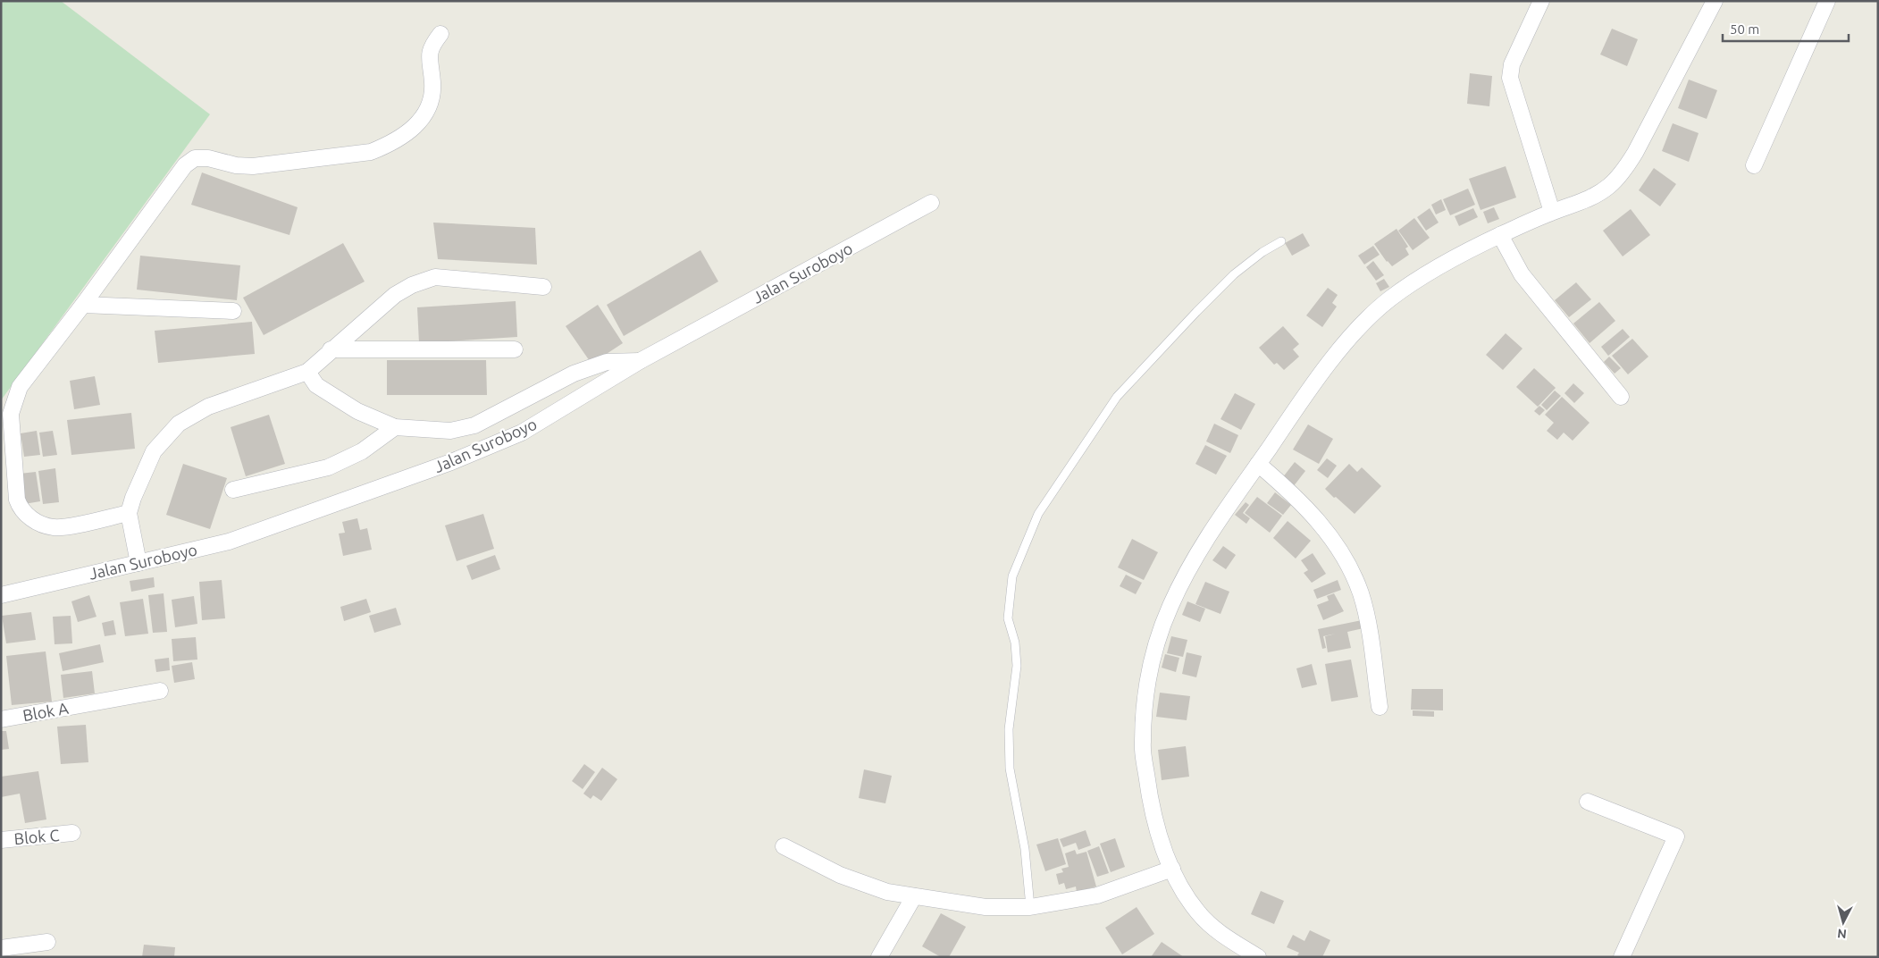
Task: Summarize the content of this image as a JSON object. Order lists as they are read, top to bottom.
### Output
{
  "streets": {
    "street": ["Jalan Suroboyo", "Blok A", "Blok C"]
  },
  "scale_bar": "50 m",
  "north": "bottom"
}
